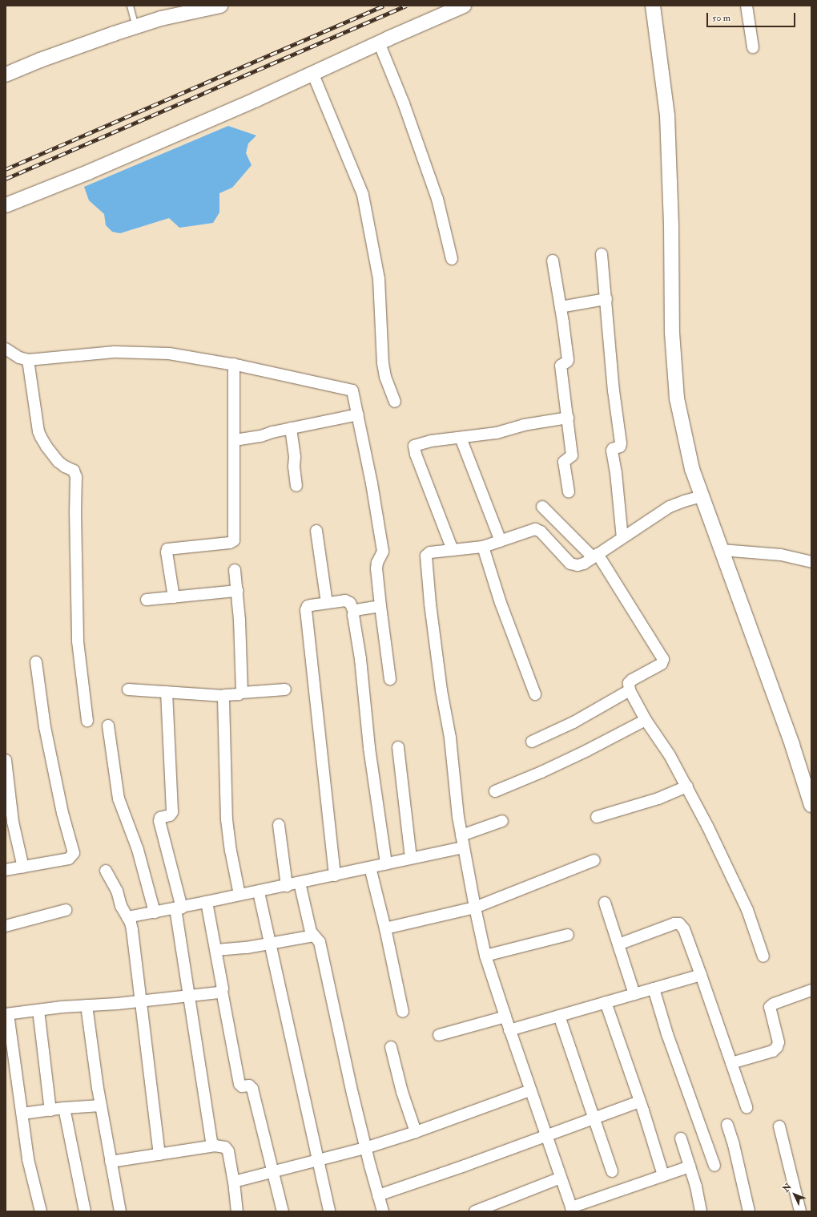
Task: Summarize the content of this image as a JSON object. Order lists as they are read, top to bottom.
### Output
{
  "scale_bar": "50 m",
  "north": "top left"
}
